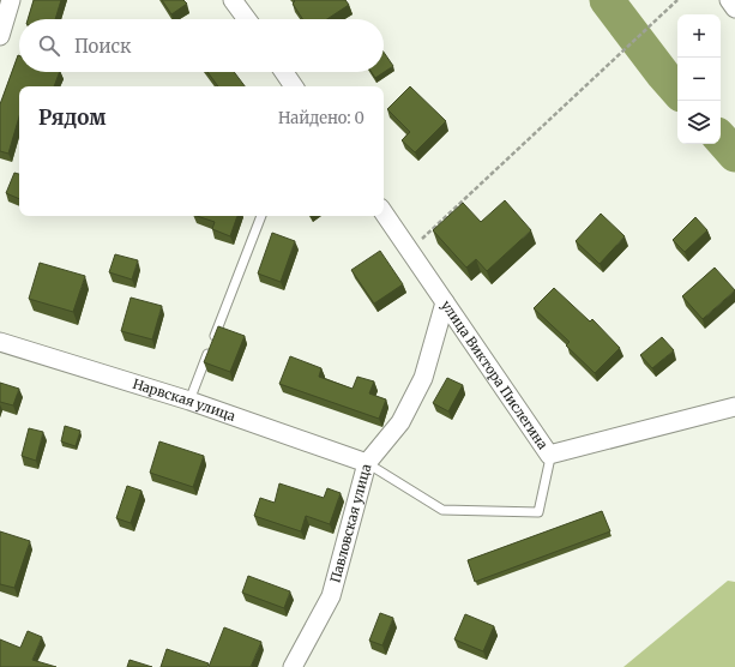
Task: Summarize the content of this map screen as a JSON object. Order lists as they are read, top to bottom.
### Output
{
  "streets": {
    "street": ["улица Виктора Пислегина", "Нарвская улица", "Павловская улица"]
  },
  "crossings": [
    ["улица Виктора Пислегина", "Павловская улица"],
    ["Нарвская улица", "Павловская улица"]
  ],
  "page": {
    "map_buttons": ["+", "−"],
    "search": "Поиск",
    "heading": ["Рядом", "Найдено: 0"]
  }
}
